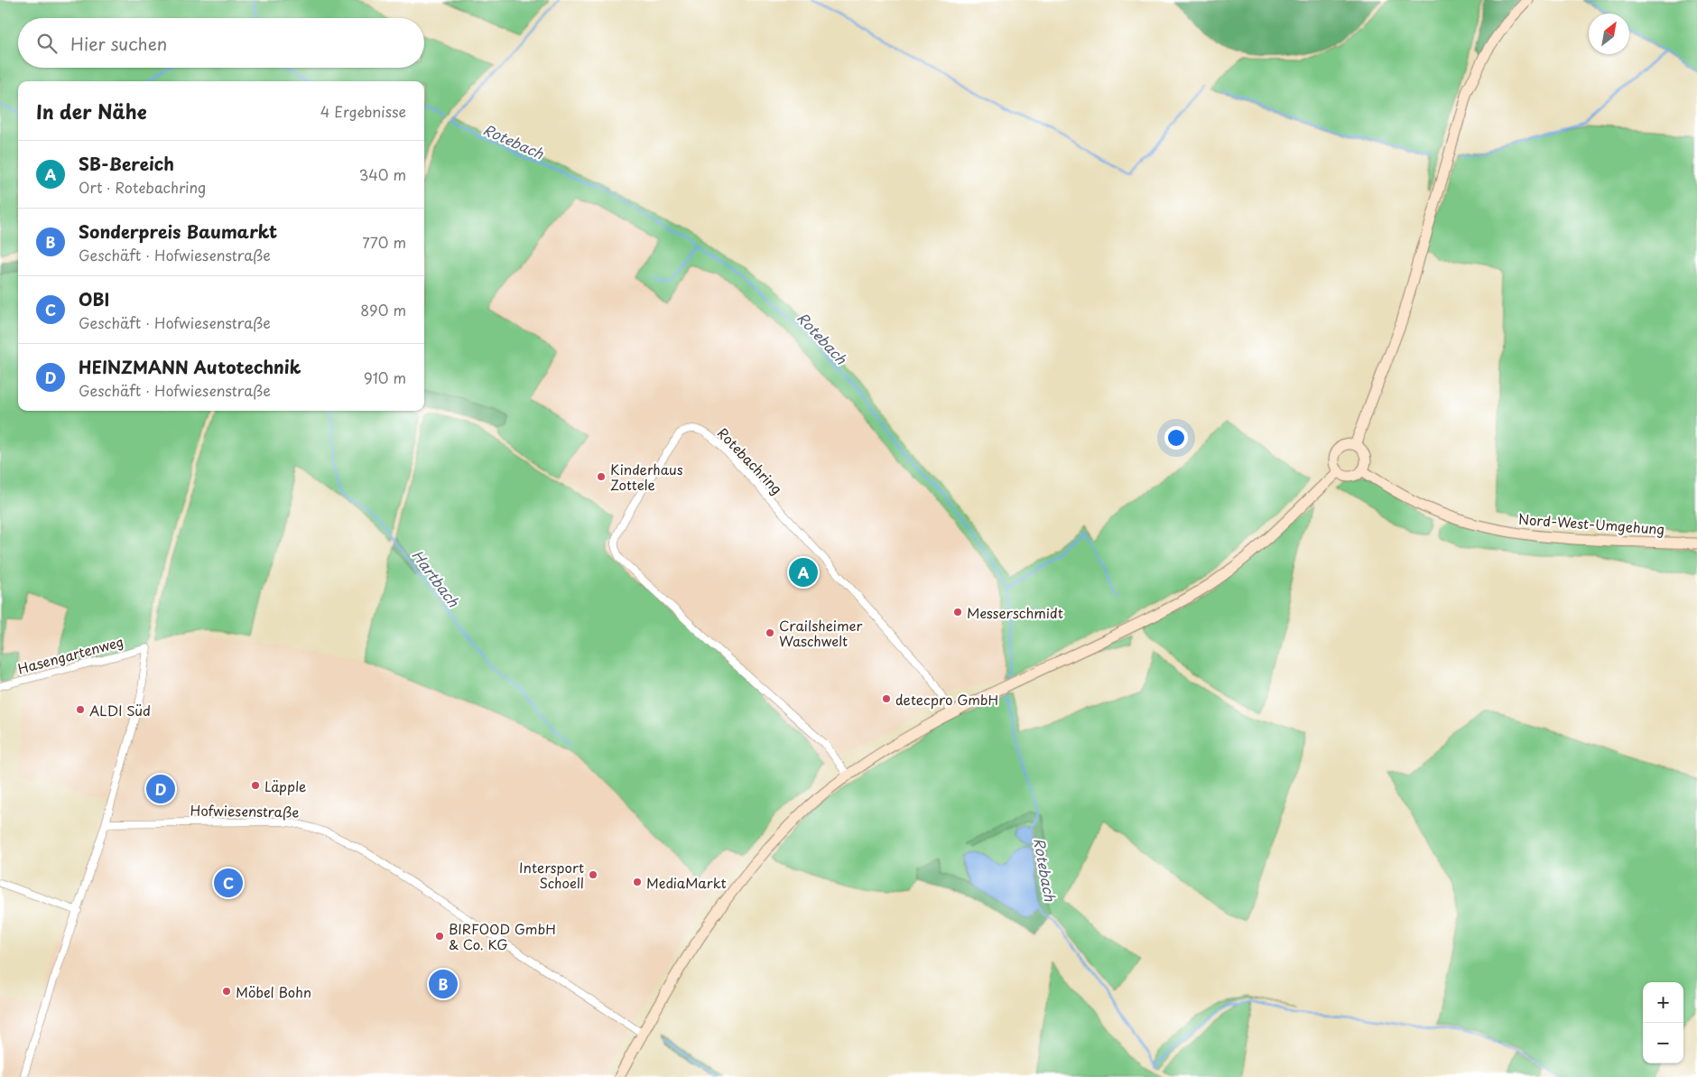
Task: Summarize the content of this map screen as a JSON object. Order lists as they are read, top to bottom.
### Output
{
  "streets": {
    "main road": ["Nord-West-Umgehung"],
    "street": ["Rotebachring", "Hasengartenweg", "Hofwiesenstraße"]
  },
  "crossings": [
    ["Hasengartenweg", "Hofwiesenstraße"]
  ],
  "water": ["Rotebach", "Hartbach"],
  "places": [
    "Kinderhaus Zottele",
    "Messerschmidt",
    "Crailsheimer Waschwelt",
    "detecpro GmbH",
    "ALDI Süd",
    "Läpple",
    "Intersport Schoell",
    "MediaMarkt",
    "BIRFOOD GmbH & Co. KG",
    "Möbel Bohn"
  ],
  "north": "top right",
  "page": {
    "search": "Hier suchen",
    "heading": ["In der Nähe", "4 Ergebnisse"],
    "list": [
      {
        "mark": "A",
        "name": "SB-Bereich",
        "note": "Ort · Rotebachring",
        "value": "340 m"
      },
      {
        "mark": "B",
        "name": "Sonderpreis Baumarkt",
        "note": "Geschäft · Hofwiesenstraße",
        "value": "770 m"
      },
      {
        "mark": "C",
        "name": "OBI",
        "note": "Geschäft · Hofwiesenstraße",
        "value": "890 m"
      },
      {
        "mark": "D",
        "name": "HEINZMANN Autotechnik",
        "note": "Geschäft · Hofwiesenstraße",
        "value": "910 m"
      }
    ],
    "pins": [
      "A",
      "D",
      "C",
      "B"
    ],
    "map_buttons": ["+", "−"]
  }
}
